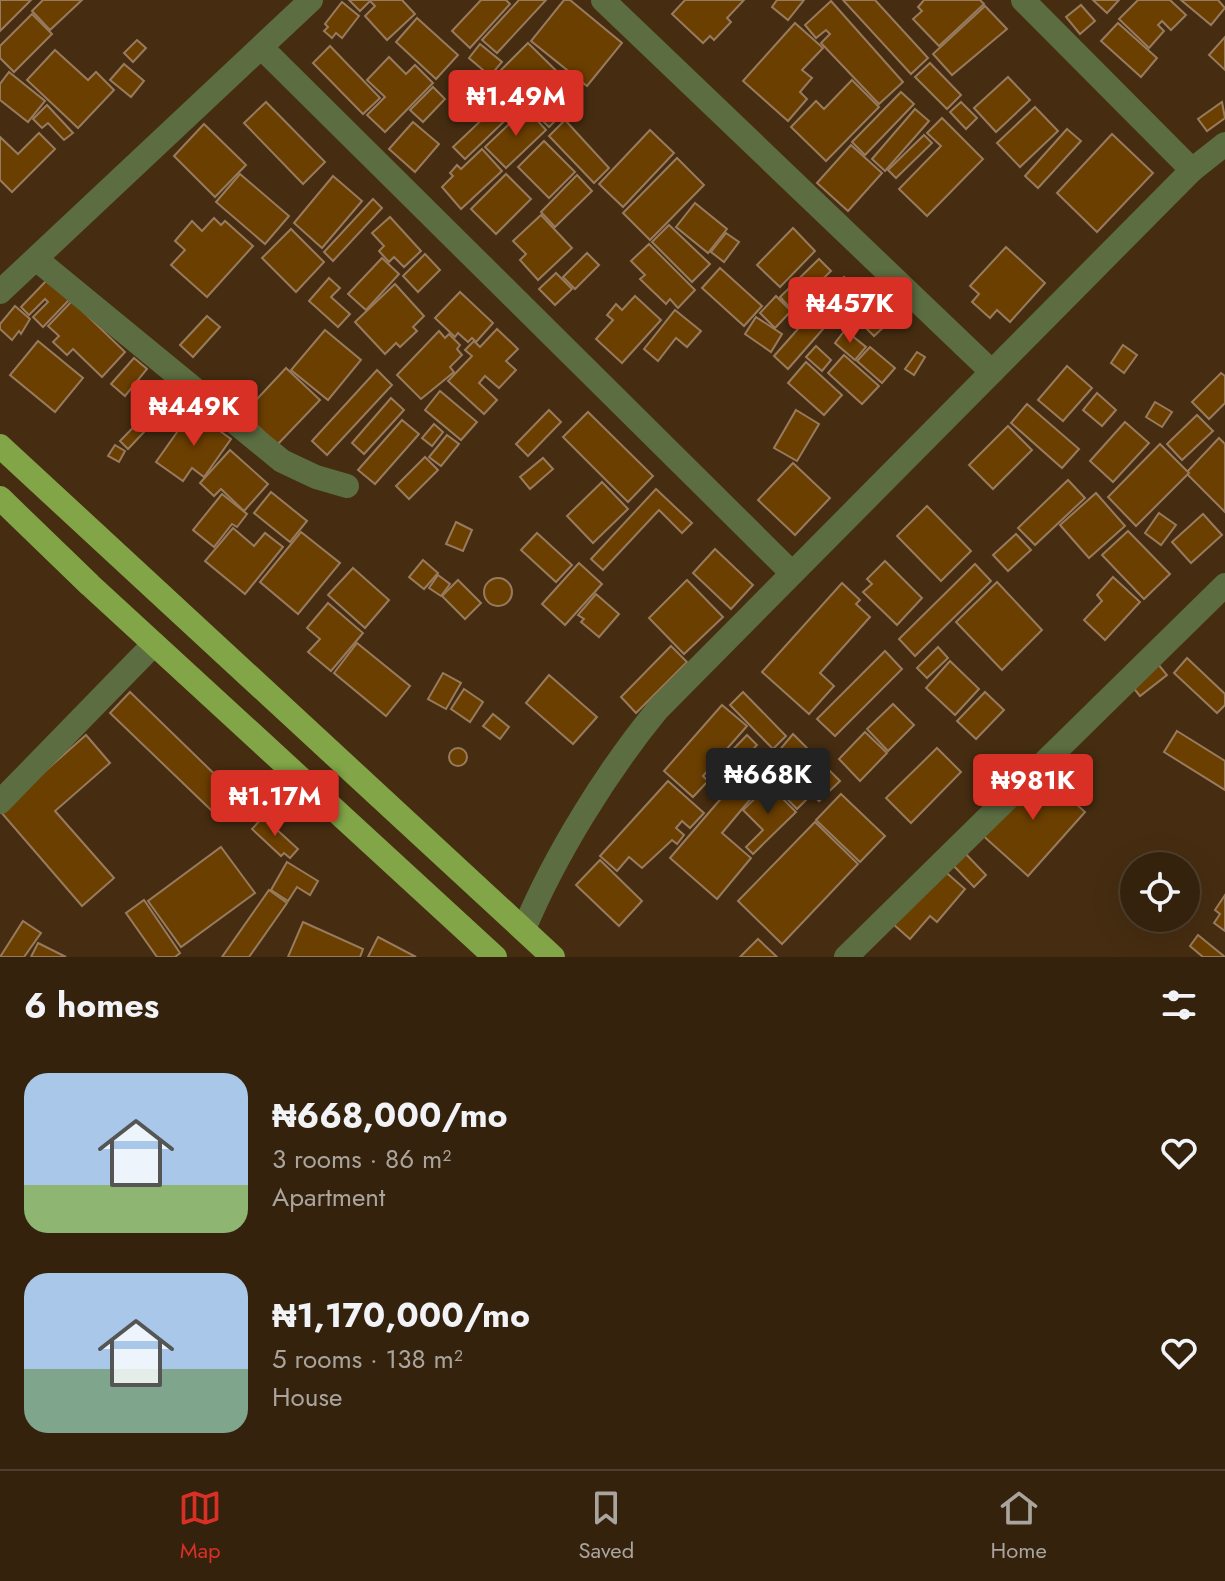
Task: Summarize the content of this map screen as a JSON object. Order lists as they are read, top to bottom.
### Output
{
  "page": {
    "price": [
      "₦1.49M",
      "₦457K",
      "₦449K",
      "₦668K",
      "₦981K",
      "₦1.17M"
    ],
    "heading": "6 homes",
    "list": [
      {
        "name": "₦668,000/mo",
        "note": "3 rooms · 86 m² · Apartment"
      },
      {
        "name": "₦1,170,000/mo",
        "note": "5 rooms · 138 m² · House"
      }
    ],
    "tabs": ["Map", "Saved", "Home"]
  }
}
